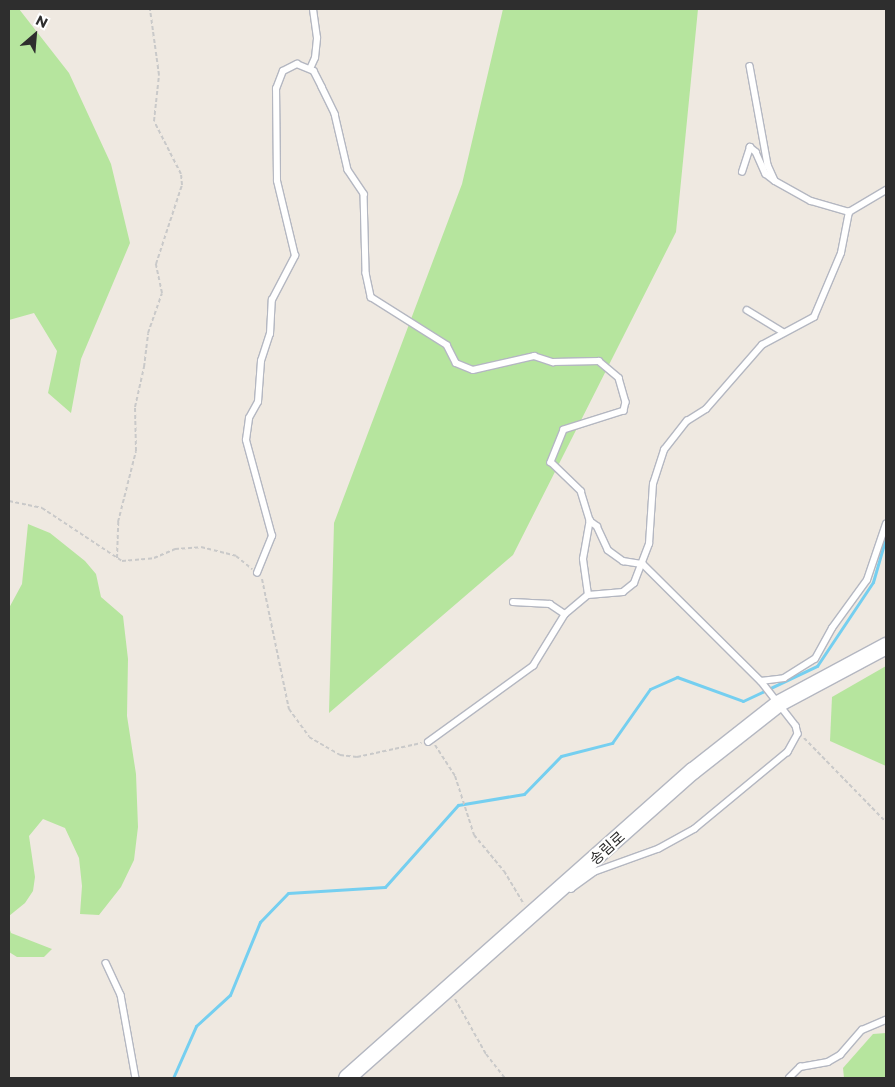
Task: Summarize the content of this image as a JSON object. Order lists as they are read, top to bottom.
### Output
{
  "streets": {
    "main road": ["송림로"]
  },
  "north": "top right"
}
